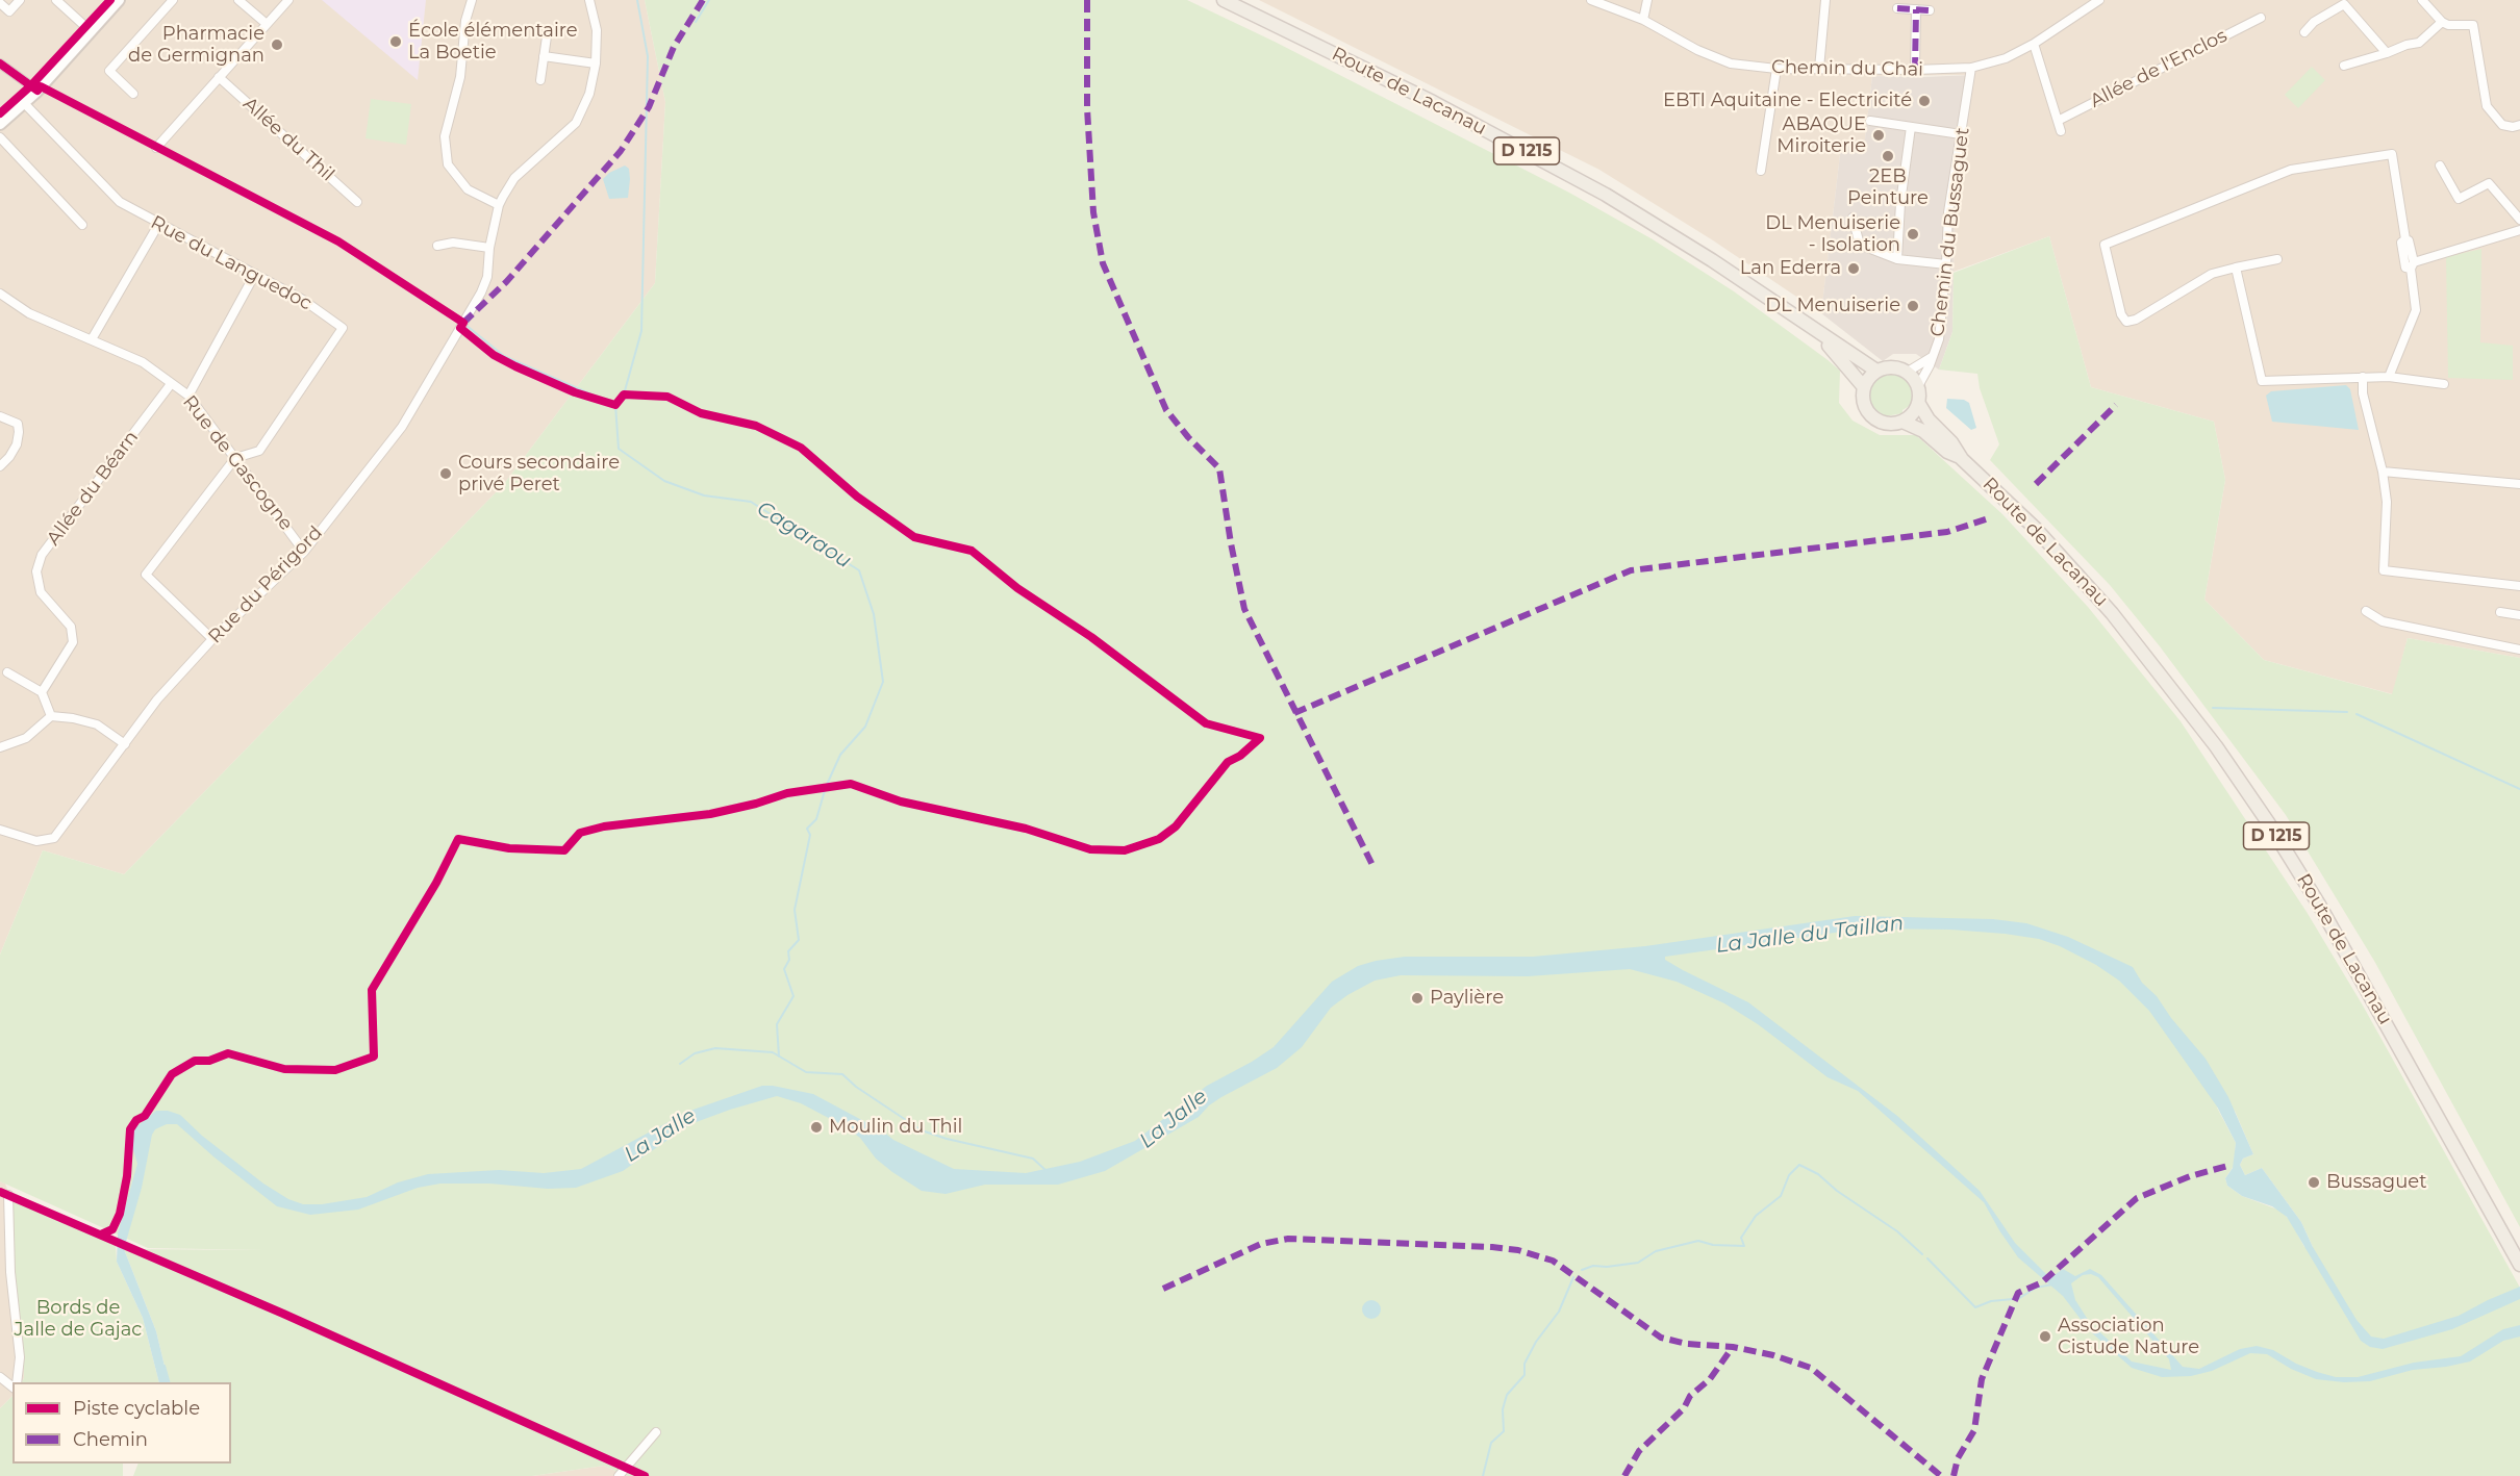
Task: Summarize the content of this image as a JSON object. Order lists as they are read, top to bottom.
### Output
{
  "streets": {
    "main road": ["Route de Lacanau", "D 1215"],
    "street": [
      "Chemin du Chai",
      "Allée de l'Enclos",
      "Allée du Thil",
      "Chemin du Bussaguet",
      "Rue du Languedoc",
      "Rue de Gascogne",
      "Allée du Béarn",
      "Rue du Périgord"
    ]
  },
  "crossings": [
    ["Chemin du Chai", "Chemin du Bussaguet"],
    ["Route de Lacanau", "D 1215"],
    ["D 1215", "Chemin du Bussaguet"],
    ["Rue du Languedoc", "Rue de Gascogne"],
    ["Rue de Gascogne", "Allée du Béarn"],
    ["Rue de Gascogne", "Rue du Périgord"]
  ],
  "water": ["Cagaraou", "La Jalle du Taillan", "La Jalle"],
  "parks": ["Bords de Jalle de Gajac"],
  "places": [
    "École élémentaire La Boetie",
    "Pharmacie de Germignan",
    "EBTI Aquitaine - Electricité",
    "ABAQUE Miroiterie",
    "2EB Peinture",
    "DL Menuiserie - Isolation",
    "Lan Ederra",
    "DL Menuiserie",
    "Cours secondaire privé Peret",
    "Paylière",
    "Moulin du Thil",
    "Bussaguet",
    "Association Cistude Nature"
  ],
  "legend": ["Piste cyclable", "Chemin"]
}
